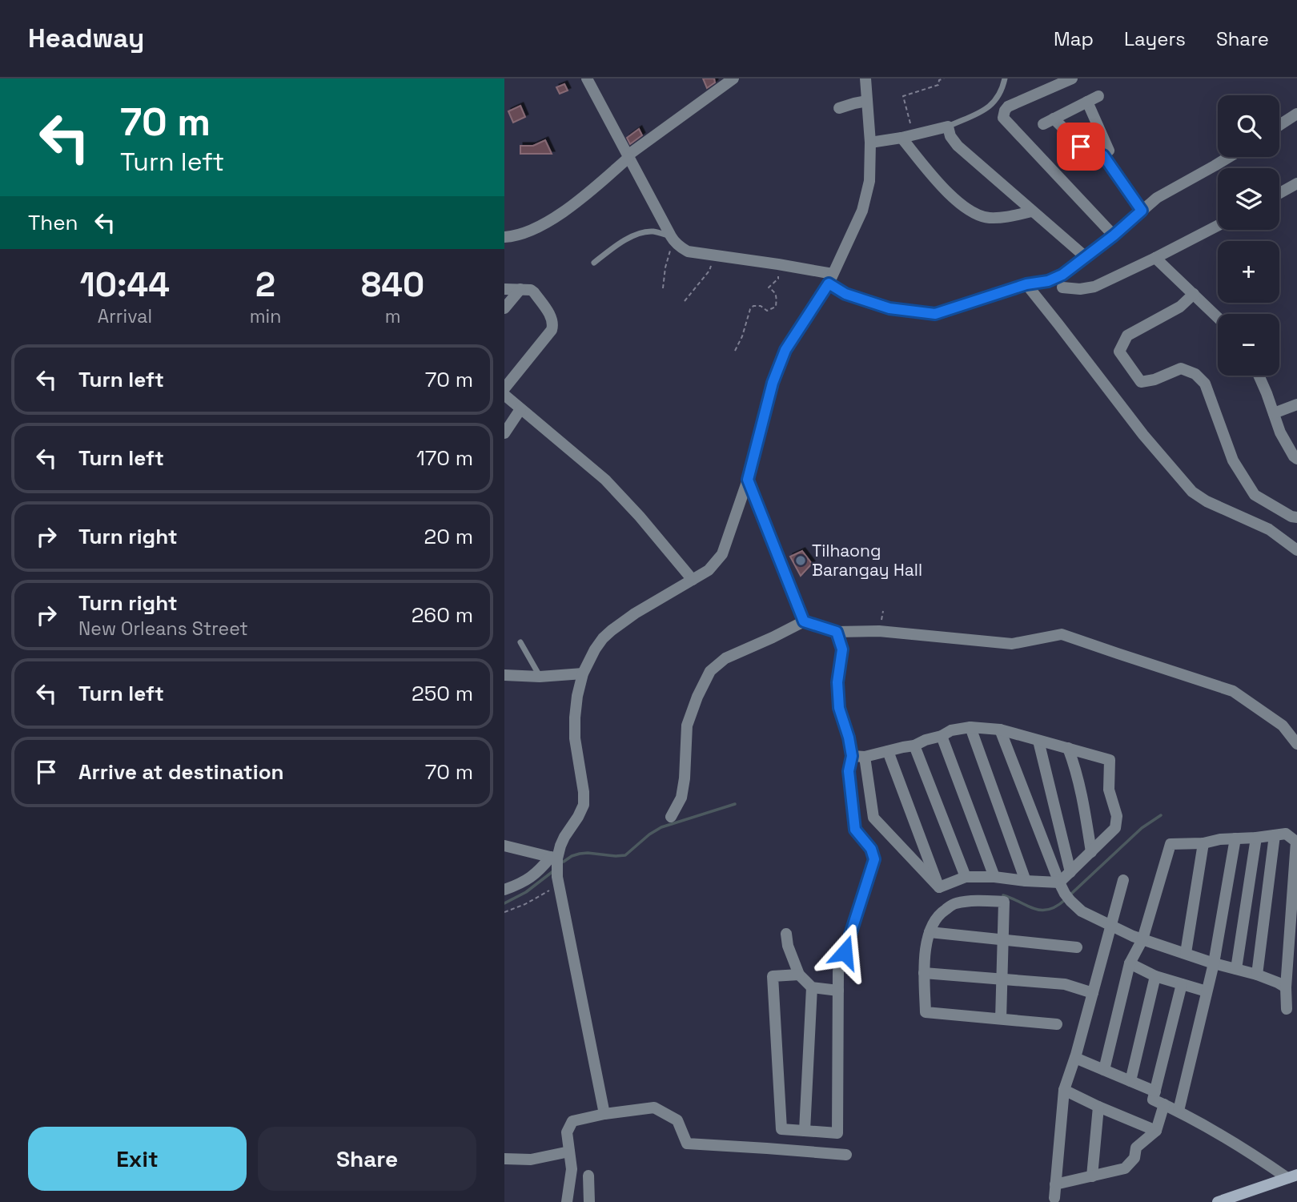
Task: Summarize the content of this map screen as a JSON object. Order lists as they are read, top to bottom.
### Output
{
  "places": ["Tilhaong Barangay Hall"],
  "page": {
    "header": "Headway",
    "nav": ["Map", "Layers", "Share"],
    "turn": ["70 m", "Turn left"],
    "map_buttons": ["+", "−"],
    "then": "Then",
    "eta": [
      "10:44",
      "Arrival",
      "2",
      "min",
      "840",
      "m"
    ],
    "list": [
      {
        "name": "Turn left",
        "value": "70 m"
      },
      {
        "name": "Turn left",
        "value": "170 m"
      },
      {
        "name": "Turn right",
        "value": "20 m"
      },
      {
        "name": "Turn right",
        "note": "New Orleans Street",
        "value": "260 m"
      },
      {
        "name": "Turn left",
        "value": "250 m"
      },
      {
        "name": "Arrive at destination",
        "value": "70 m"
      }
    ],
    "buttons": ["Exit", "Share"]
  }
}
